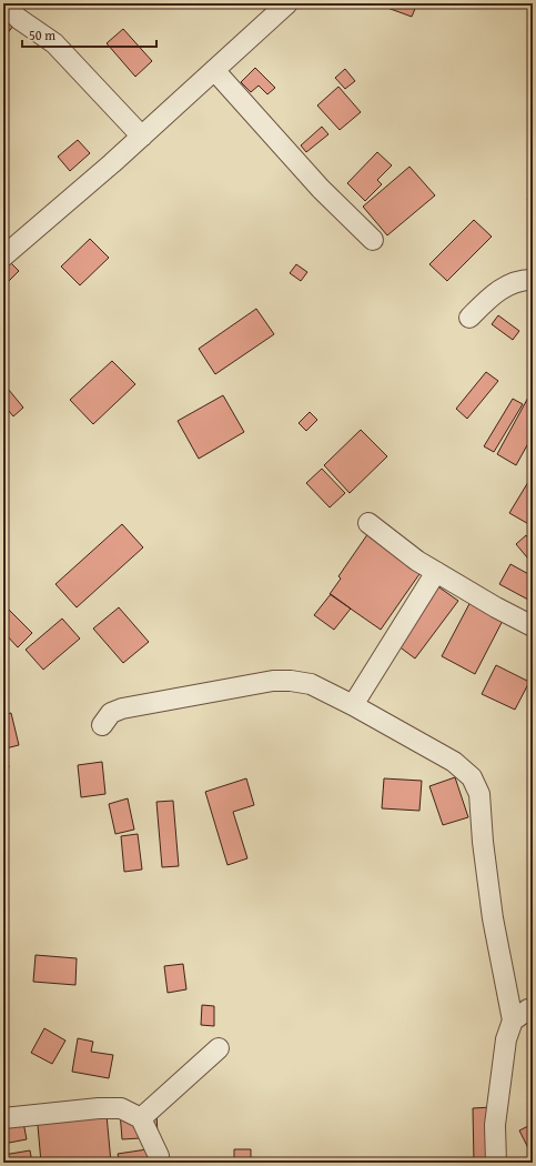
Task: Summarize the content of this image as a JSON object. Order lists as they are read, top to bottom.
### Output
{
  "scale_bar": "50 m"
}
